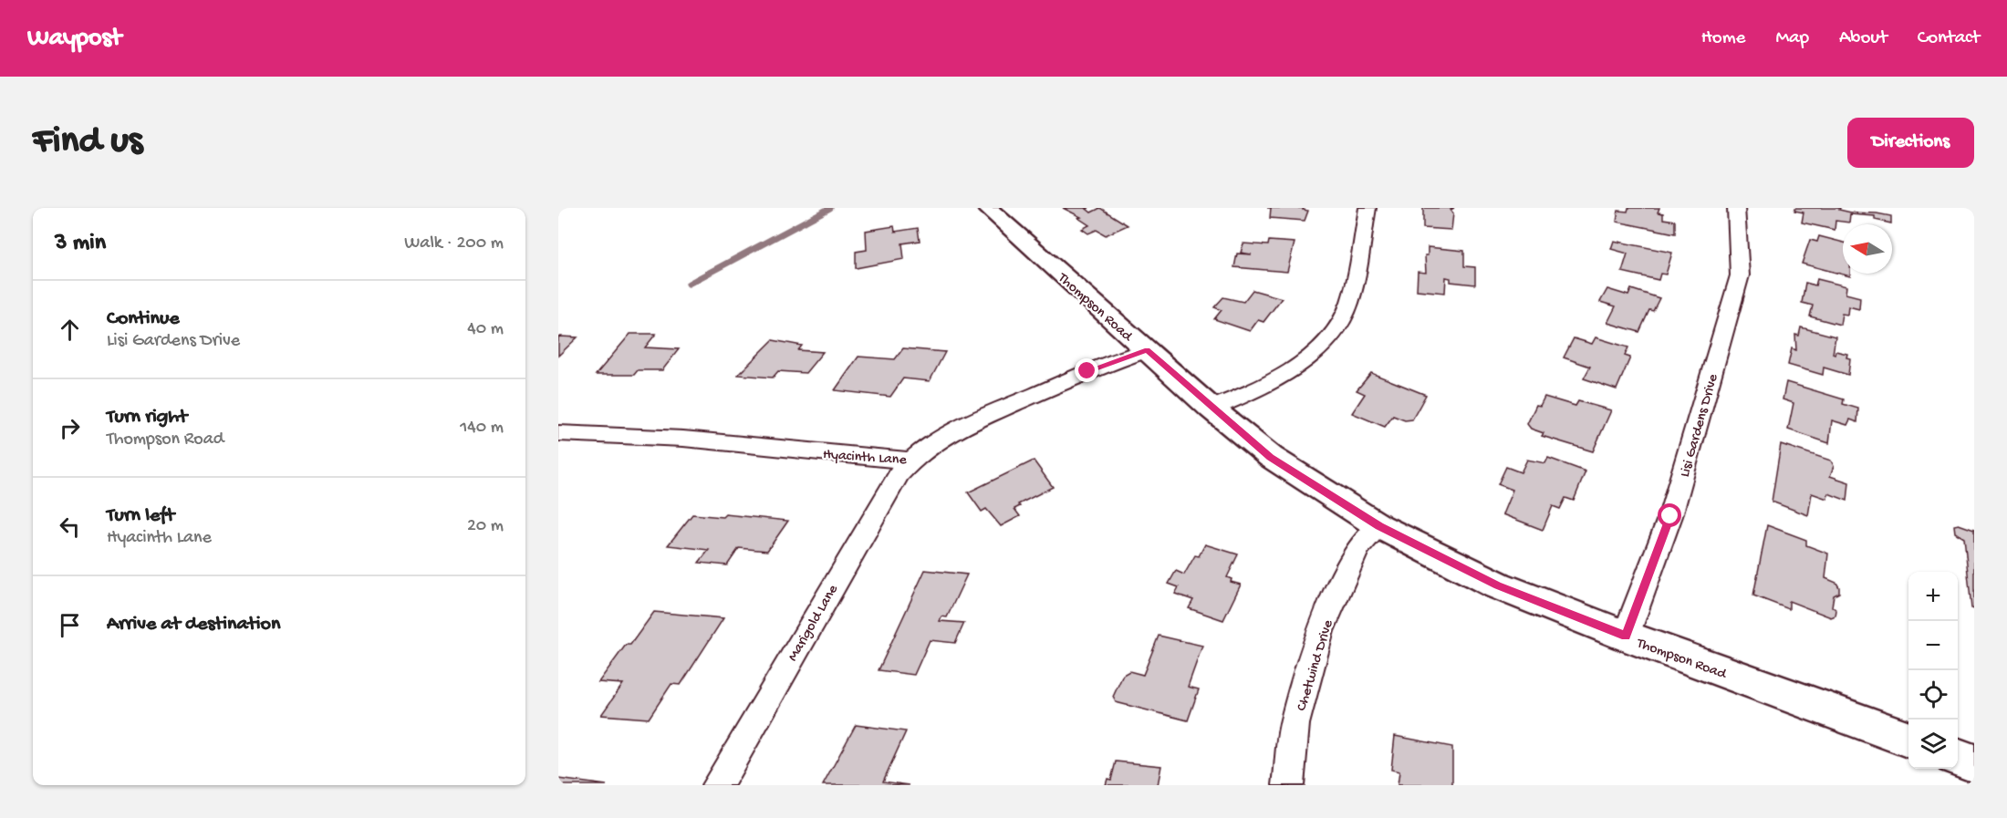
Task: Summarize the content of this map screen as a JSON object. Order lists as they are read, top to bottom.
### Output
{
  "streets": {
    "street": [
      "Thompson Road",
      "Lisi Gardens Drive",
      "Hyacinth Lane",
      "Marigold Lane",
      "Chetwind Drive"
    ]
  },
  "crossings": [
    ["Thompson Road", "Lisi Gardens Drive"],
    ["Thompson Road", "Hyacinth Lane"],
    ["Thompson Road", "Chetwind Drive"],
    ["Hyacinth Lane", "Marigold Lane"]
  ],
  "north": "left",
  "page": {
    "header": "Waypost",
    "nav": [
      "Home",
      "Map",
      "About",
      "Contact"
    ],
    "buttons": "Directions",
    "title": "Find us",
    "heading": ["3 min", "Walk · 200 m"],
    "list": [
      ["Continue", "Lisi Gardens Drive", "40 m"],
      ["Turn right", "Thompson Road", "140 m"],
      ["Turn left", "Hyacinth Lane", "20 m"],
      "Arrive at destination"
    ],
    "map_buttons": ["+", "−"]
  }
}
